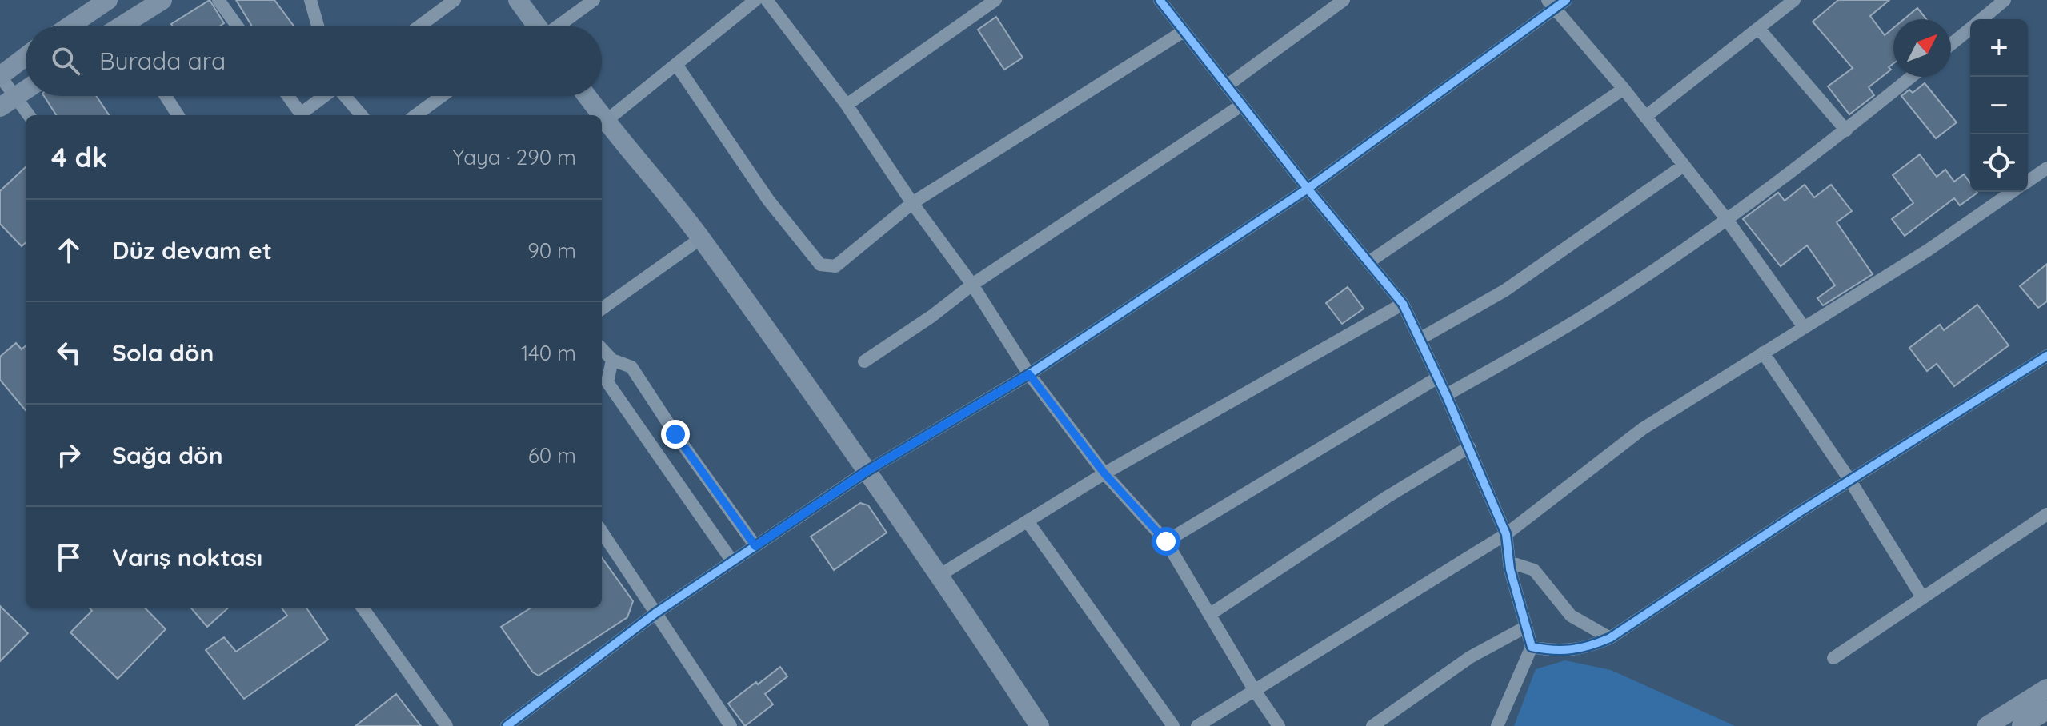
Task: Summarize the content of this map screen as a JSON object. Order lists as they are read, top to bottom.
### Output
{
  "north": "top right",
  "page": {
    "map_buttons": ["+", "−"],
    "search": "Burada ara",
    "heading": ["4 dk", "Yaya · 290 m"],
    "list": [
      ["Düz devam et", "90 m"],
      ["Sola dön", "140 m"],
      ["Sağa dön", "60 m"],
      "Varış noktası"
    ]
  }
}
